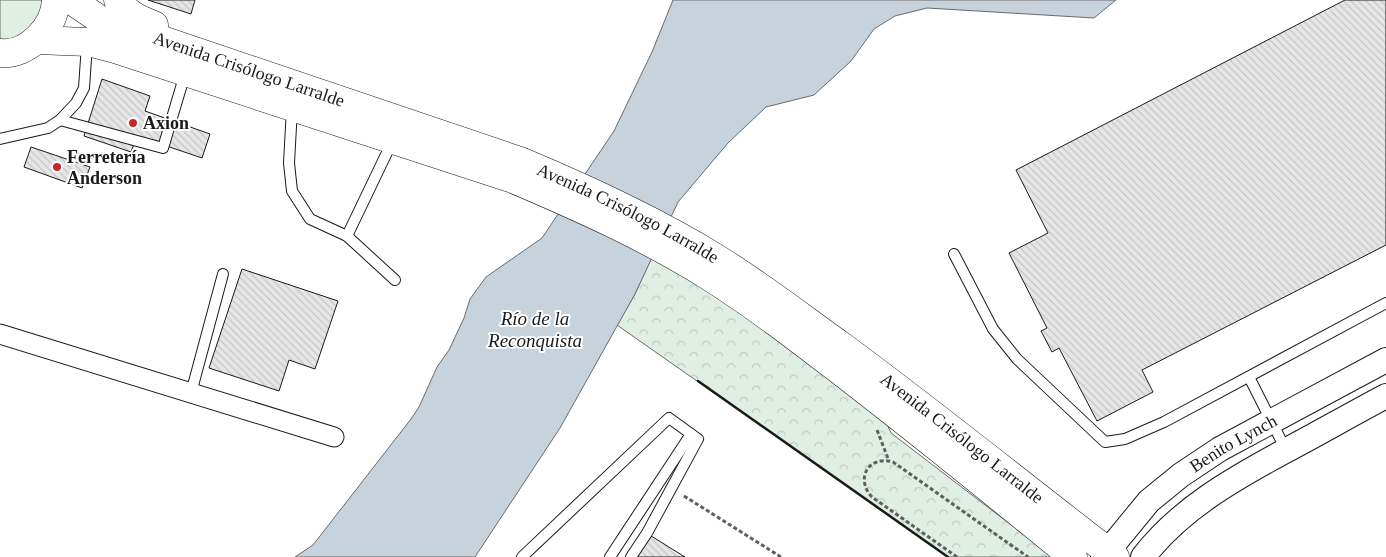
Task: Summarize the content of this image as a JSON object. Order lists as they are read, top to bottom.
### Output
{
  "streets": {
    "main road": ["Avenida Crisólogo Larralde"],
    "street": ["Benito Lynch"]
  },
  "crossings": [
    ["Avenida Crisólogo Larralde", "Benito Lynch"]
  ],
  "water": ["Río de la Reconquista"],
  "places": ["Axion", "Ferretería Anderson"]
}
